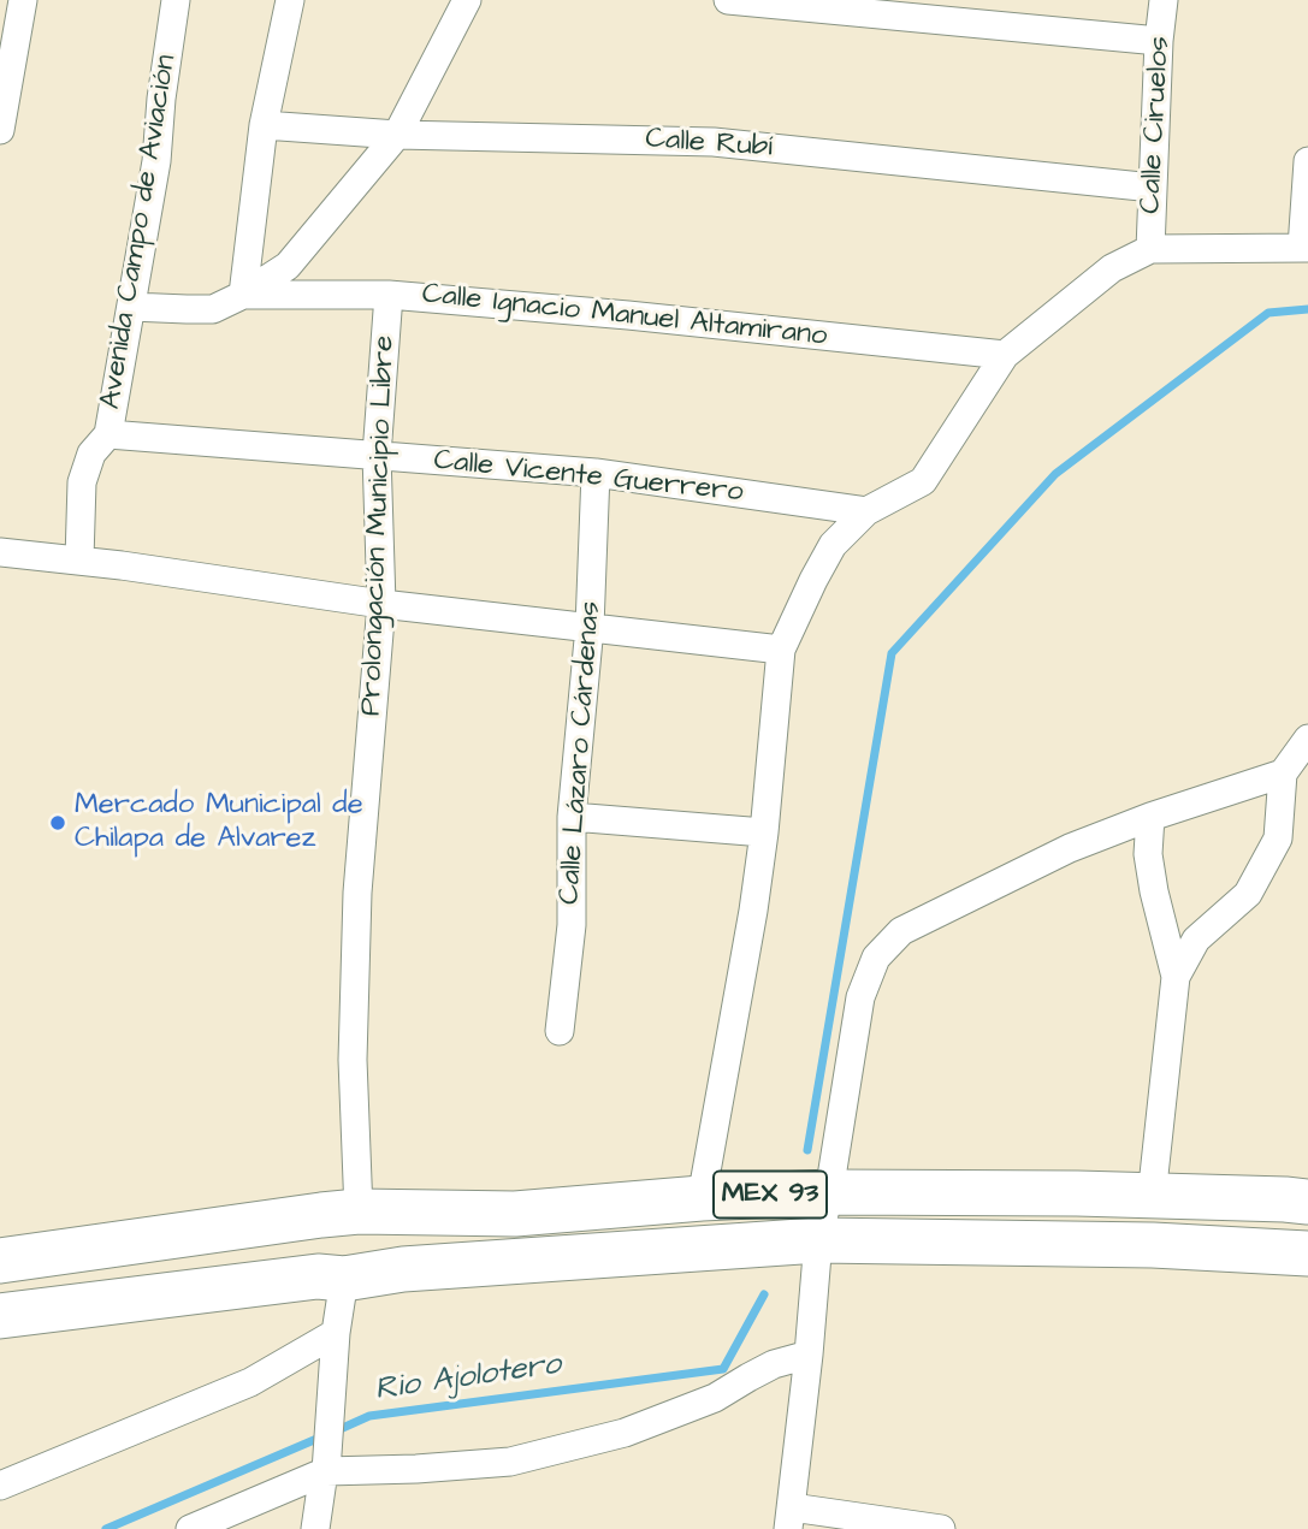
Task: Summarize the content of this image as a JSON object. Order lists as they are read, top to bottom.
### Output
{
  "streets": {
    "main road": ["MEX 93"],
    "street": [
      "Calle Ciruelos",
      "Calle Rubí",
      "Avenida Campo de Aviación",
      "Calle Ignacio Manuel Altamirano",
      "Calle Vicente Guerrero",
      "Prolongación Municipio Libre",
      "Calle Lázaro Cárdenas"
    ]
  },
  "crossings": [
    ["Calle Ciruelos", "Calle Rubí"],
    ["Avenida Campo de Aviación", "Calle Vicente Guerrero"],
    ["Calle Ignacio Manuel Altamirano", "Prolongación Municipio Libre"],
    ["Calle Vicente Guerrero", "Prolongación Municipio Libre"],
    ["Calle Vicente Guerrero", "Calle Lázaro Cárdenas"],
    ["Prolongación Municipio Libre", "MEX 93"]
  ],
  "water": ["Rio Ajolotero"],
  "places": ["Mercado Municipal de Chilapa de Alvarez"]
}
